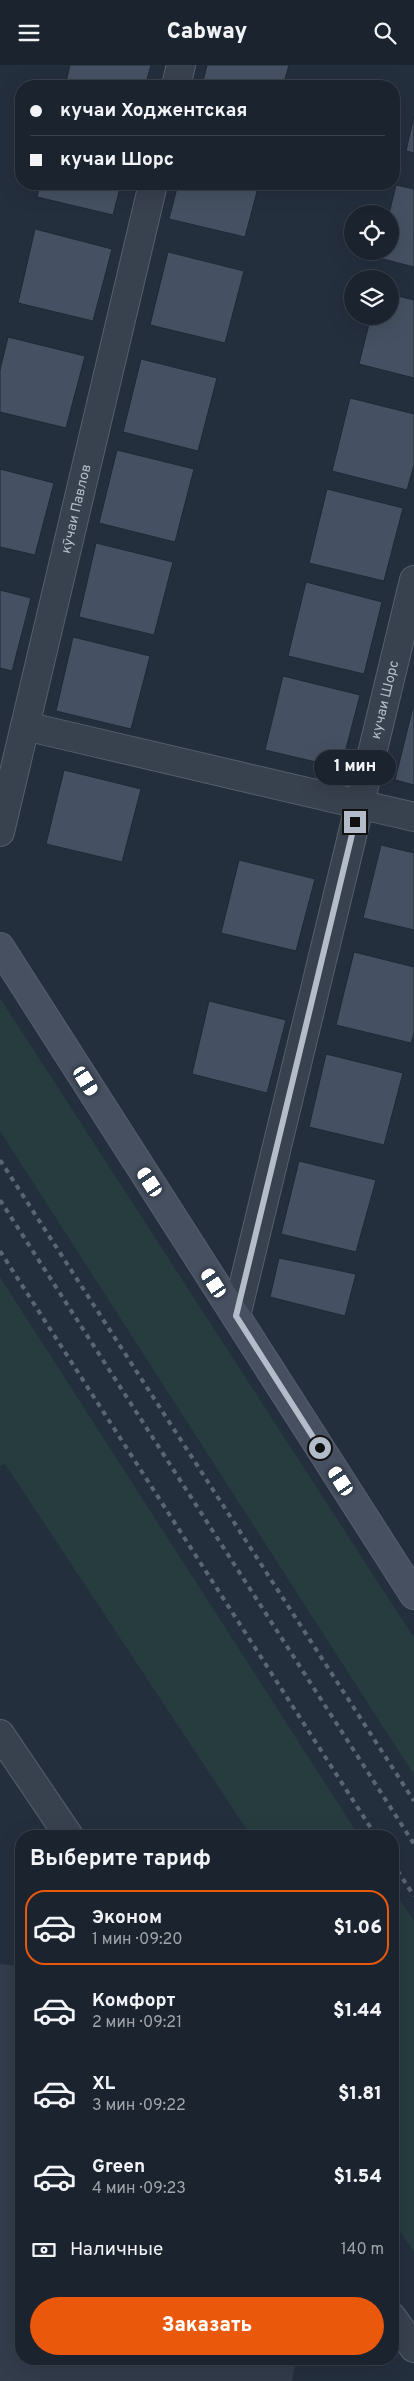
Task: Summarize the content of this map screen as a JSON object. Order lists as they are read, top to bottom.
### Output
{
  "streets": {
    "street": ["кӯчаи Павлов", "кучаи Шорс"]
  },
  "page": {
    "header": "Cabway",
    "banner": ["кучаи Ходжентская", "кучаи Шорс"],
    "bubble": "1 мин",
    "heading": "Выберите тариф",
    "list": [
      {
        "name": "Эконом",
        "note": "1 мин · 09:20",
        "value": "$1.06"
      },
      {
        "name": "Комфорт",
        "note": "2 мин · 09:21",
        "value": "$1.44"
      },
      {
        "name": "XL",
        "note": "3 мин · 09:22",
        "value": "$1.81"
      },
      {
        "name": "Green",
        "note": "4 мин · 09:23",
        "value": "$1.54"
      }
    ],
    "pay": ["Наличные", "140 m"],
    "buttons": "Заказать"
  }
}
